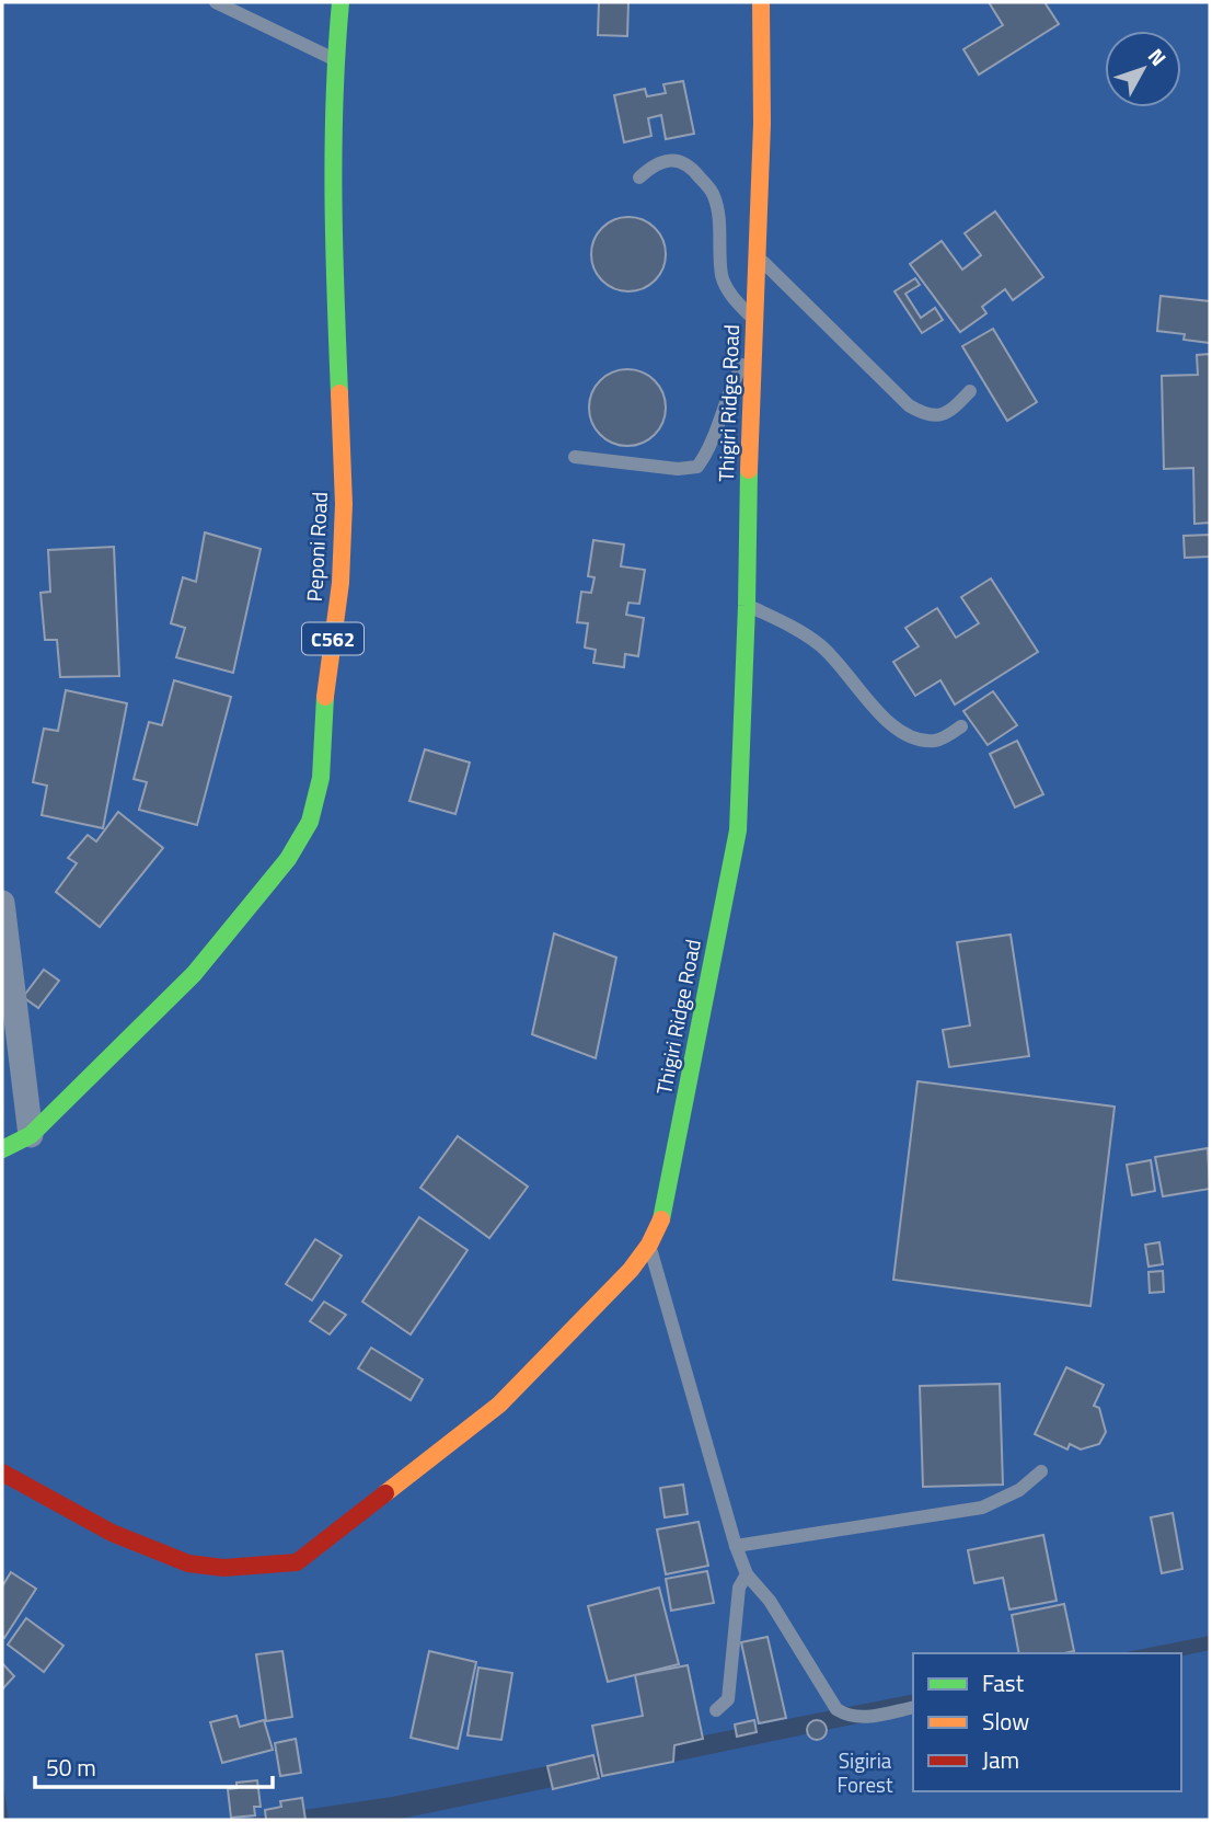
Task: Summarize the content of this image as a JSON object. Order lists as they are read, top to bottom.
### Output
{
  "streets": {
    "street": ["Thigiri Ridge Road", "Peponi Road", "C562"]
  },
  "parks": ["Sigiria Forest"],
  "legend": ["Fast", "Slow", "Jam"],
  "scale_bar": "50 m",
  "north": "top right"
}
